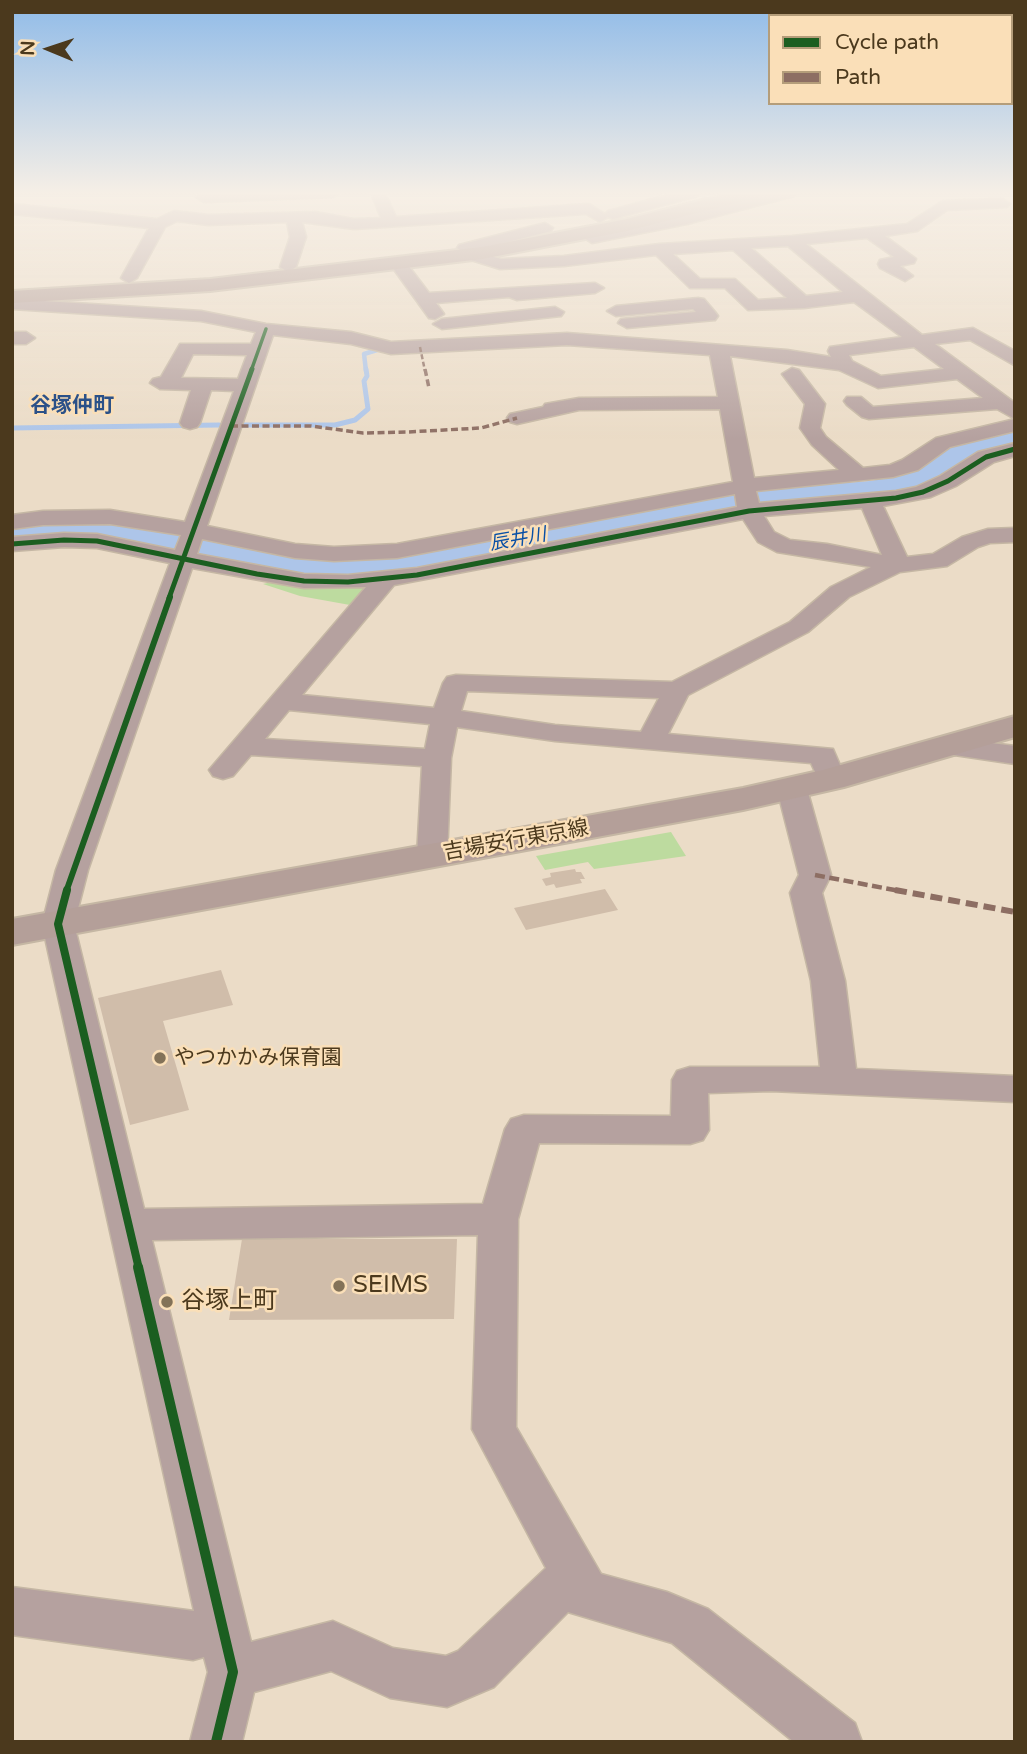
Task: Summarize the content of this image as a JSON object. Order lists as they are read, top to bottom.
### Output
{
  "streets": {
    "main road": ["吉場安行東京線"]
  },
  "districts": ["谷塚仲町"],
  "water": ["辰井川"],
  "places": ["やつかかみ保育園", "SEIMS", "谷塚上町"],
  "legend": ["Cycle path", "Path"],
  "north": "left"
}
